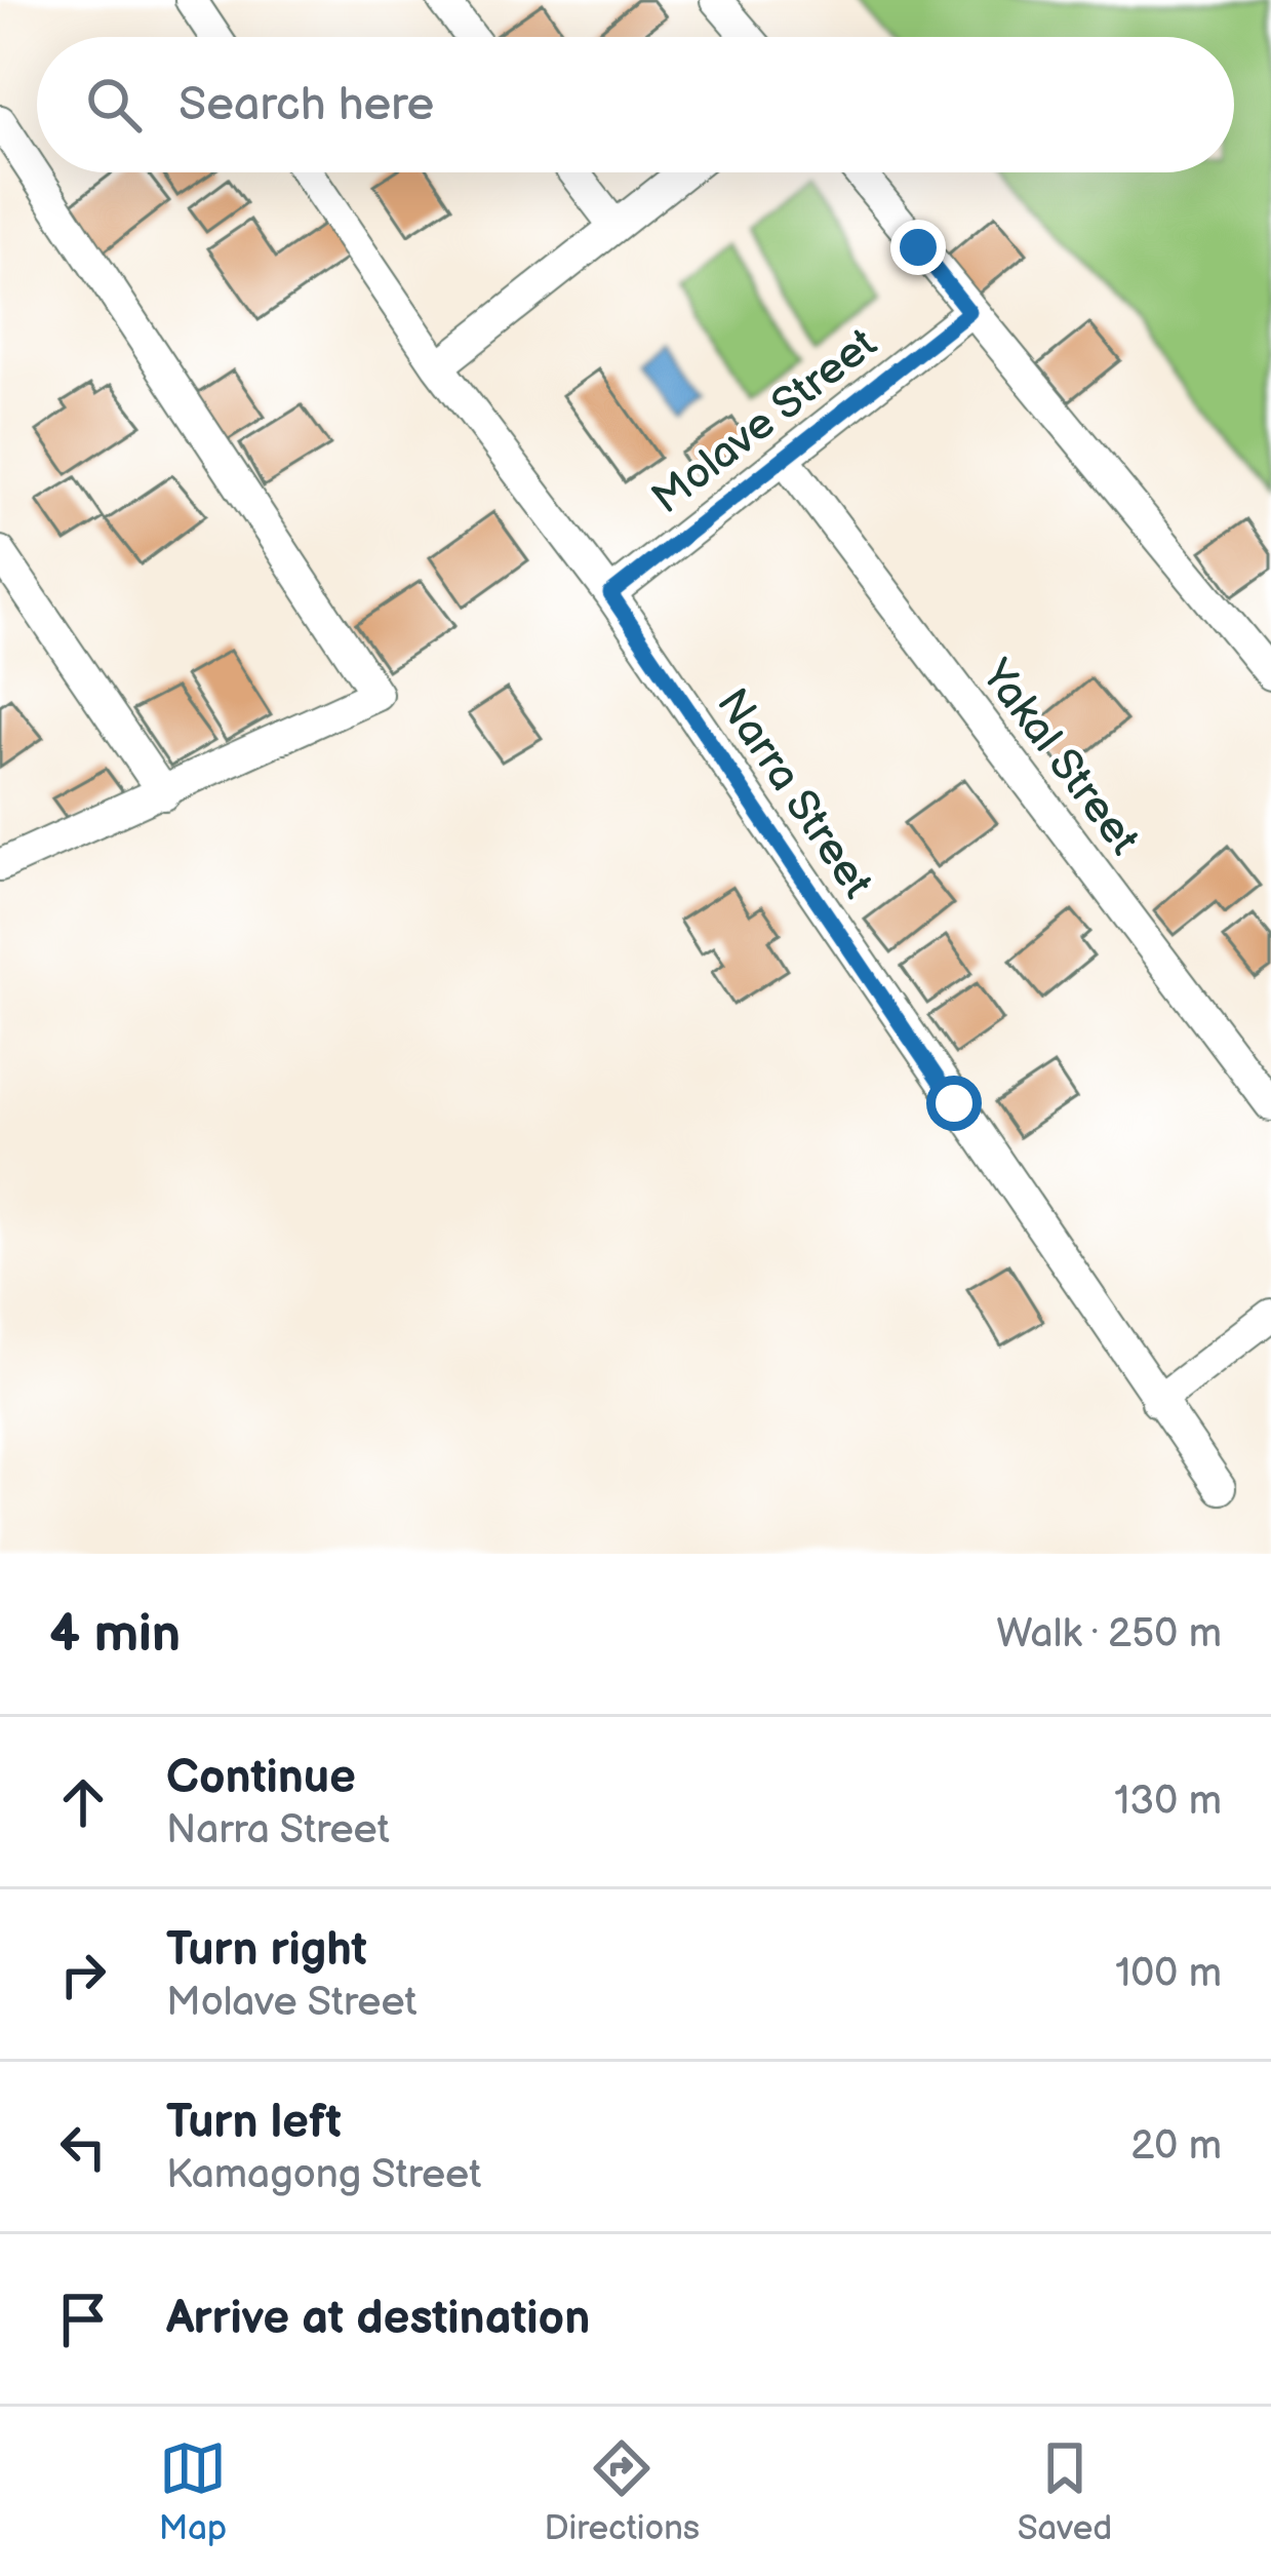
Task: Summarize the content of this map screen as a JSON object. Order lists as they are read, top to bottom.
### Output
{
  "streets": {
    "street": ["Molave Street", "Yakal Street", "Narra Street"]
  },
  "crossings": [
    ["Molave Street", "Yakal Street"],
    ["Molave Street", "Narra Street"]
  ],
  "page": {
    "search": "Search here",
    "heading": ["4 min", "Walk · 250 m"],
    "list": [
      ["Continue", "Narra Street", "130 m"],
      ["Turn right", "Molave Street", "100 m"],
      ["Turn left", "Kamagong Street", "20 m"],
      "Arrive at destination"
    ],
    "nav": ["Map", "Directions", "Saved"]
  }
}
